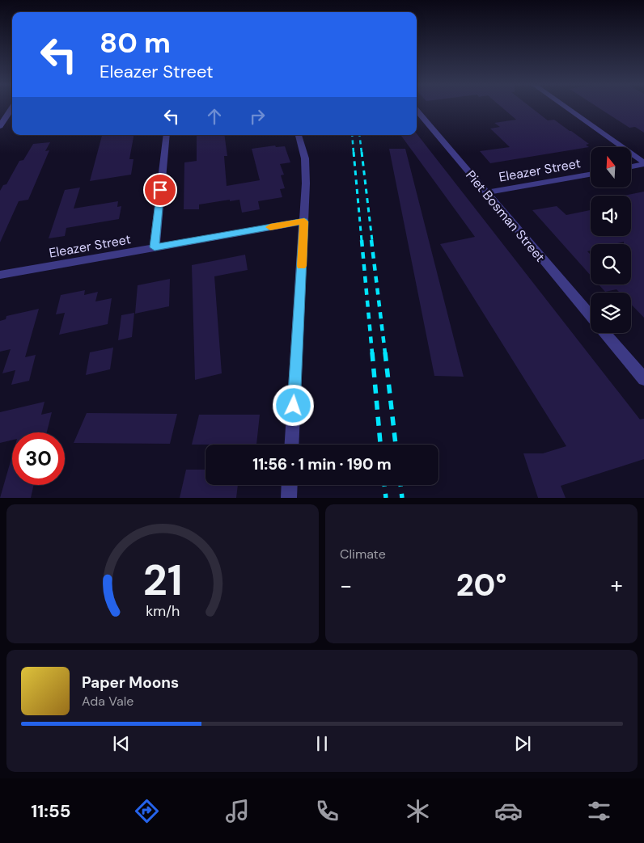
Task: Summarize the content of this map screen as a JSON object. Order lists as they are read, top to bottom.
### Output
{
  "streets": {
    "street": ["Eleazer Street", "Piet Bosman Street"]
  },
  "crossings": [
    ["Eleazer Street", "Piet Bosman Street"]
  ],
  "north": "top",
  "page": {
    "turn": ["80 m", "Eleazer Street"],
    "limit": "30",
    "trip": "11:56 · 1 min · 190 m",
    "tile": "Climate",
    "heat": ["−", "20°", "+"],
    "song": ["Paper Moons", "Ada Vale"],
    "tabs": "11:55",
    "gauge": ["21", "km/h"]
  }
}
